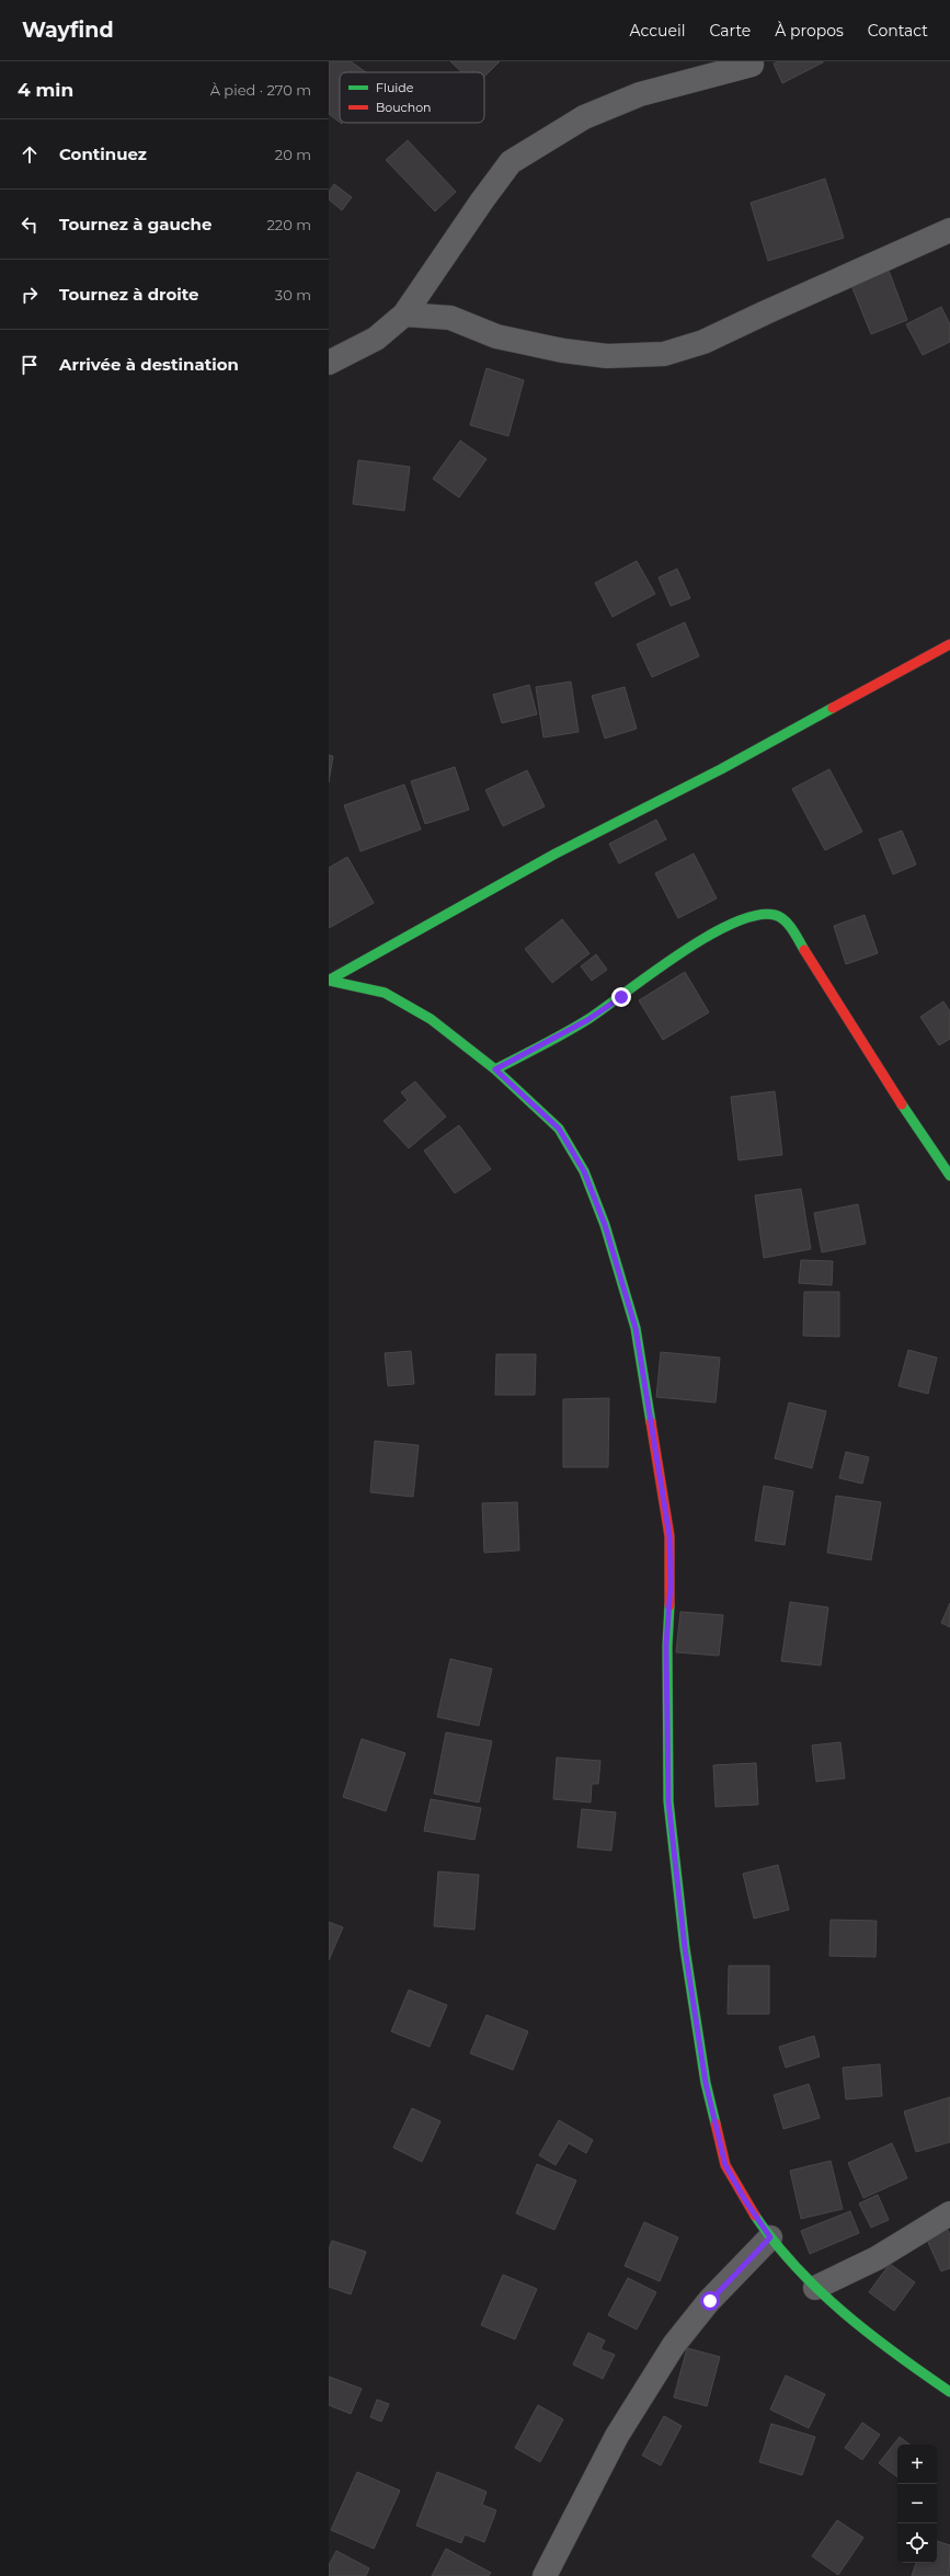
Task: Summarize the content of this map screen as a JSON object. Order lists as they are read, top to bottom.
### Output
{
  "legend": ["Fluide", "Bouchon"],
  "page": {
    "header": "Wayfind",
    "nav": [
      "Accueil",
      "Carte",
      "À propos",
      "Contact"
    ],
    "heading": ["4 min", "À pied · 270 m"],
    "list": [
      ["Continuez", "20 m"],
      ["Tournez à gauche", "220 m"],
      ["Tournez à droite", "30 m"],
      "Arrivée à destination"
    ],
    "map_buttons": ["+", "−"]
  }
}
